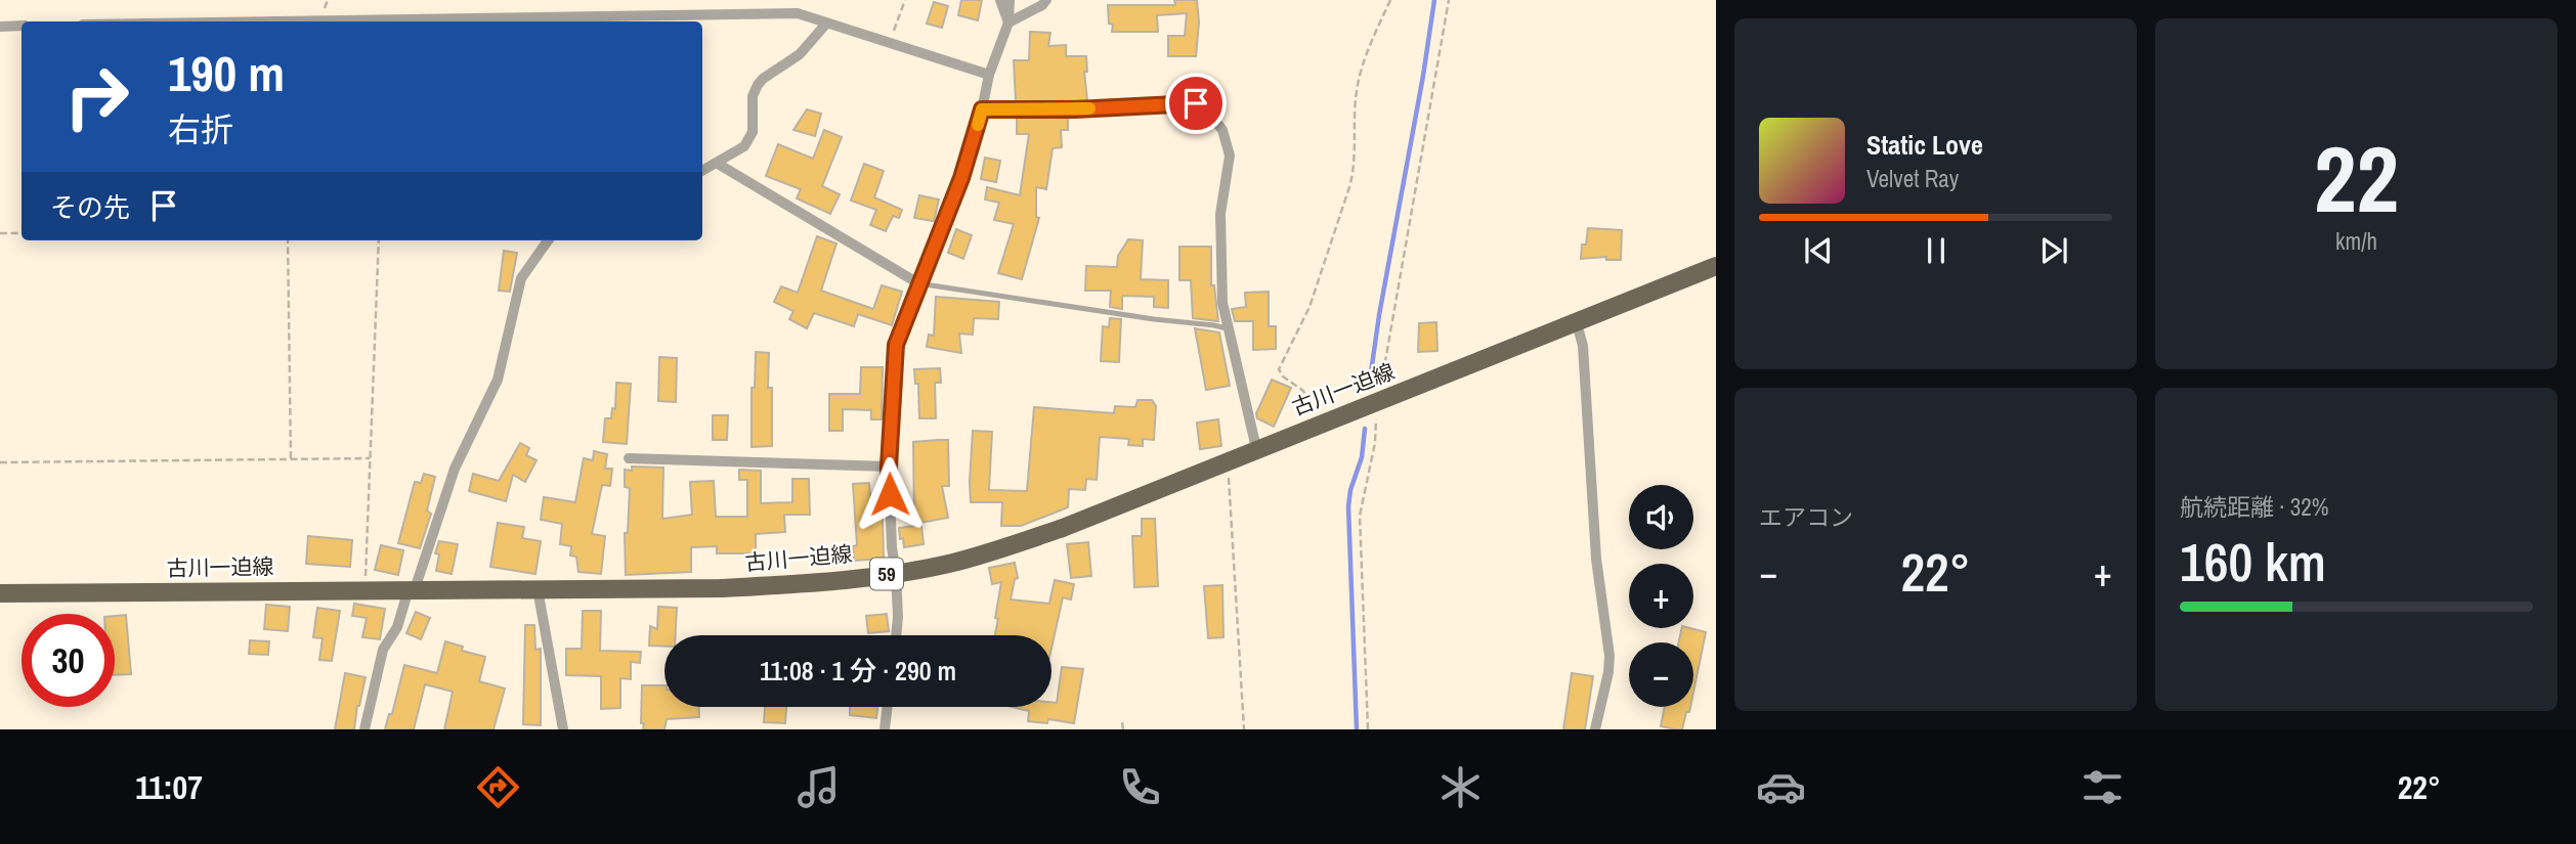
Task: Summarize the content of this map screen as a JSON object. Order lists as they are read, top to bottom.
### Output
{
  "streets": {
    "main road": ["古川一迫線", "59"]
  },
  "page": {
    "tile": [
      ["22", "km/h"],
      "エアコン",
      ["航続距離 · 32%", "160 km"]
    ],
    "turn": ["190 m", "右折"],
    "song": ["Static Love", "Velvet Ray"],
    "then": "その先",
    "map_buttons": ["+", "−"],
    "heat": ["−", "22°", "+"],
    "limit": "30",
    "trip": "11:08 · 1 分 · 290 m",
    "tabs": ["11:07", "22°"]
  }
}
